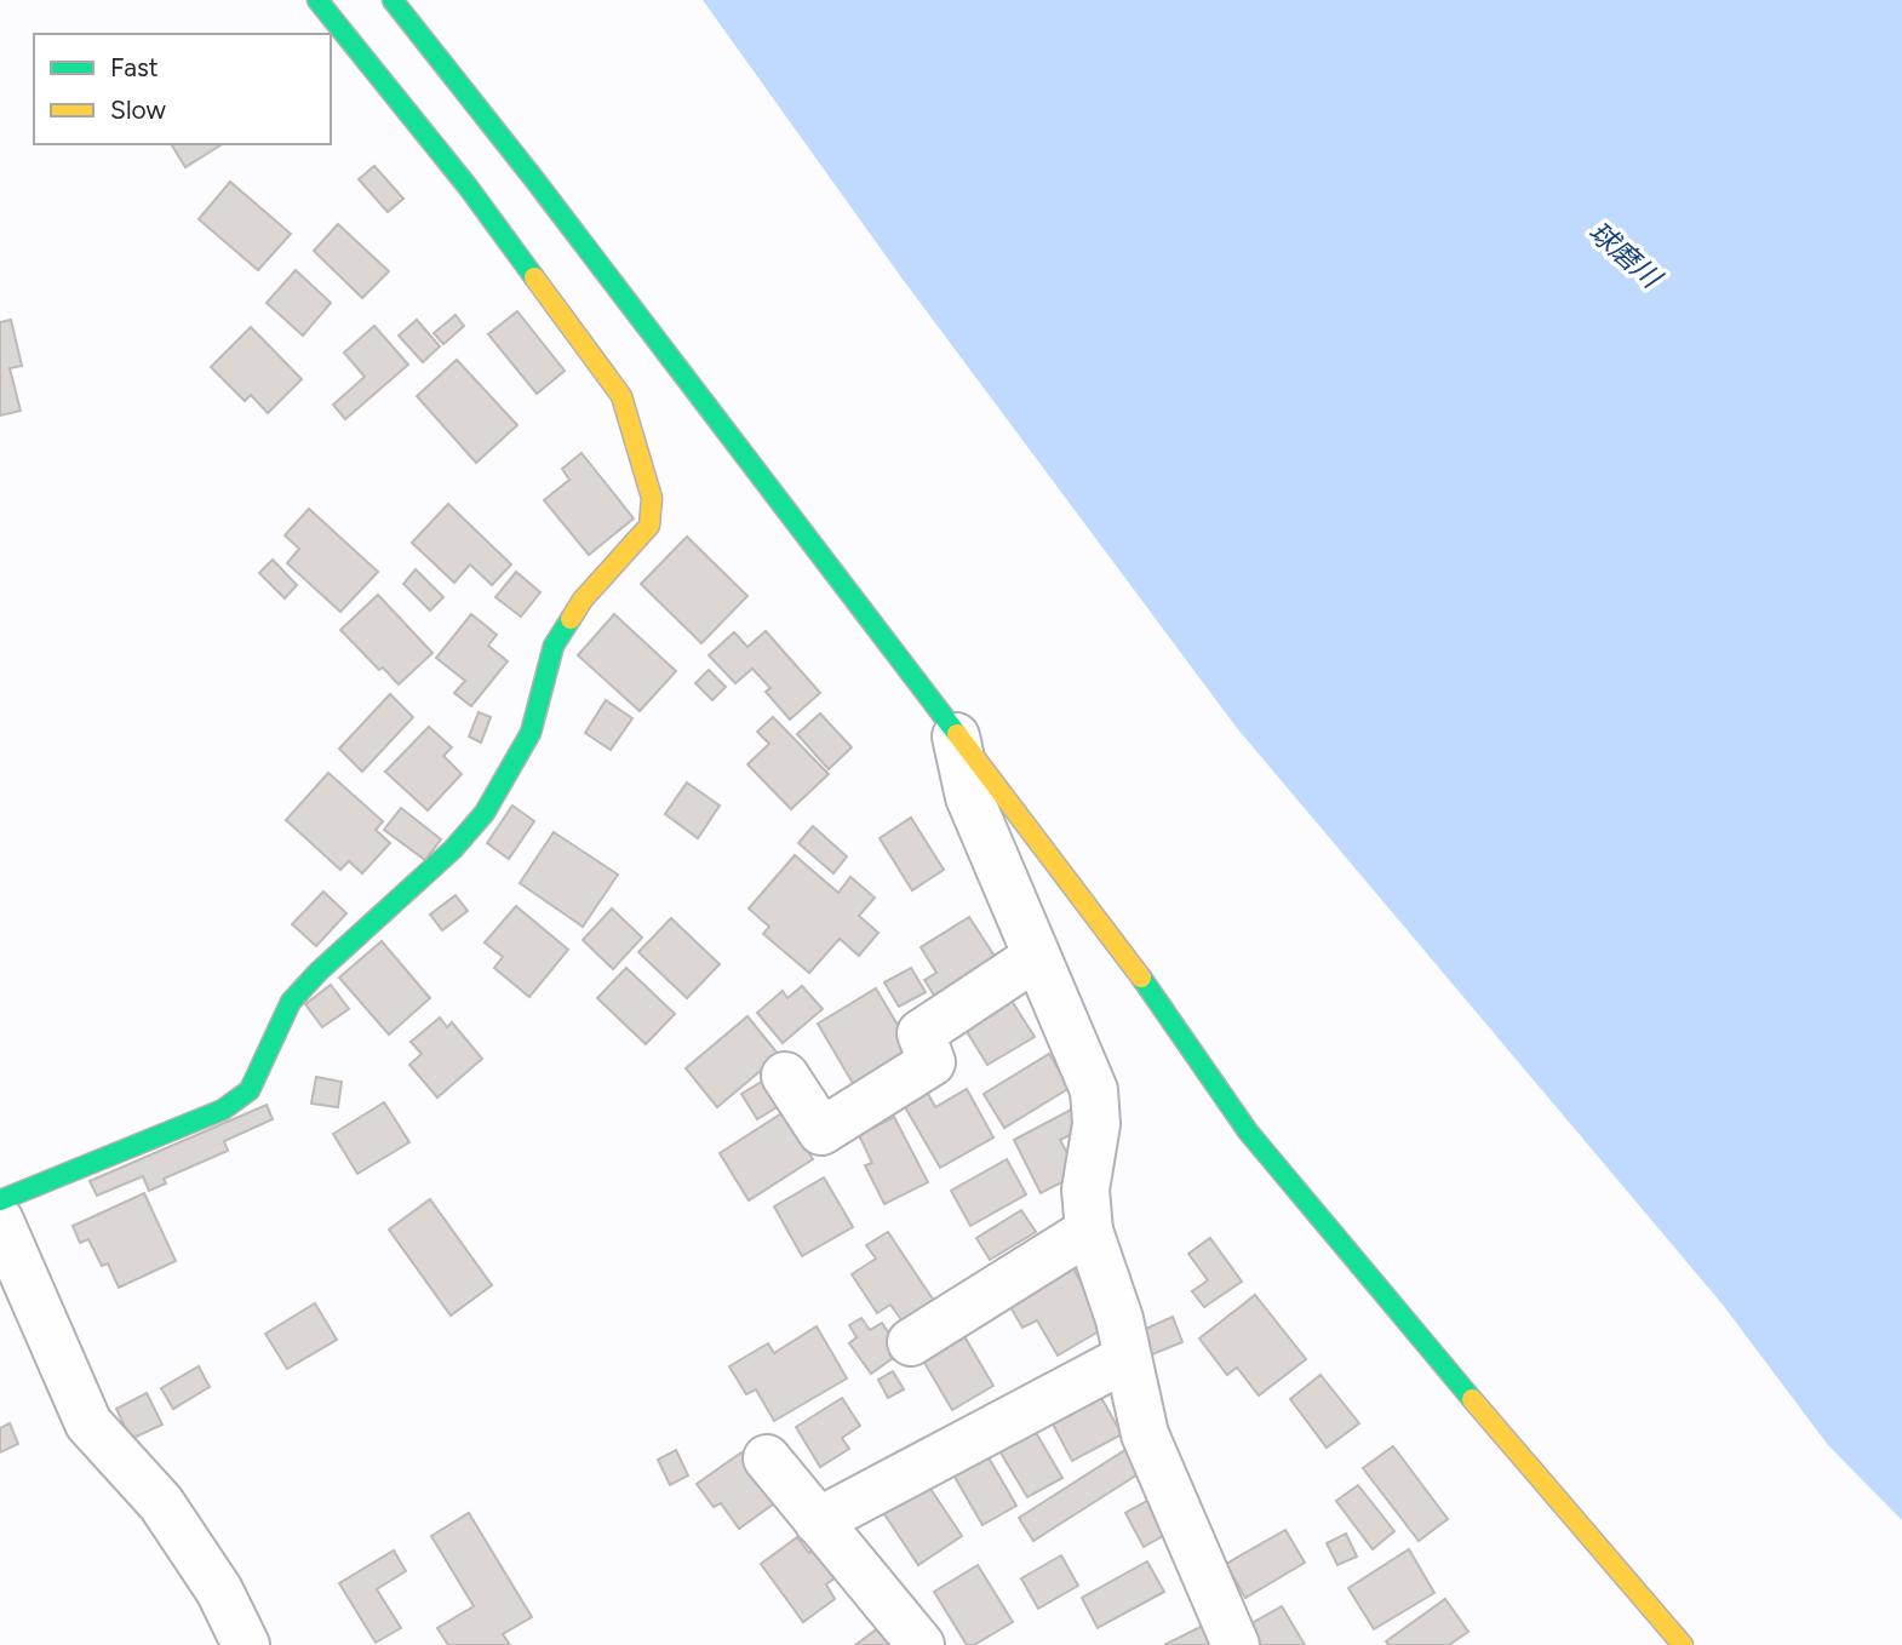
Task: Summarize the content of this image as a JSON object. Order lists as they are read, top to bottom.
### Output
{
  "water": ["球磨川"],
  "legend": ["Fast", "Slow"]
}
